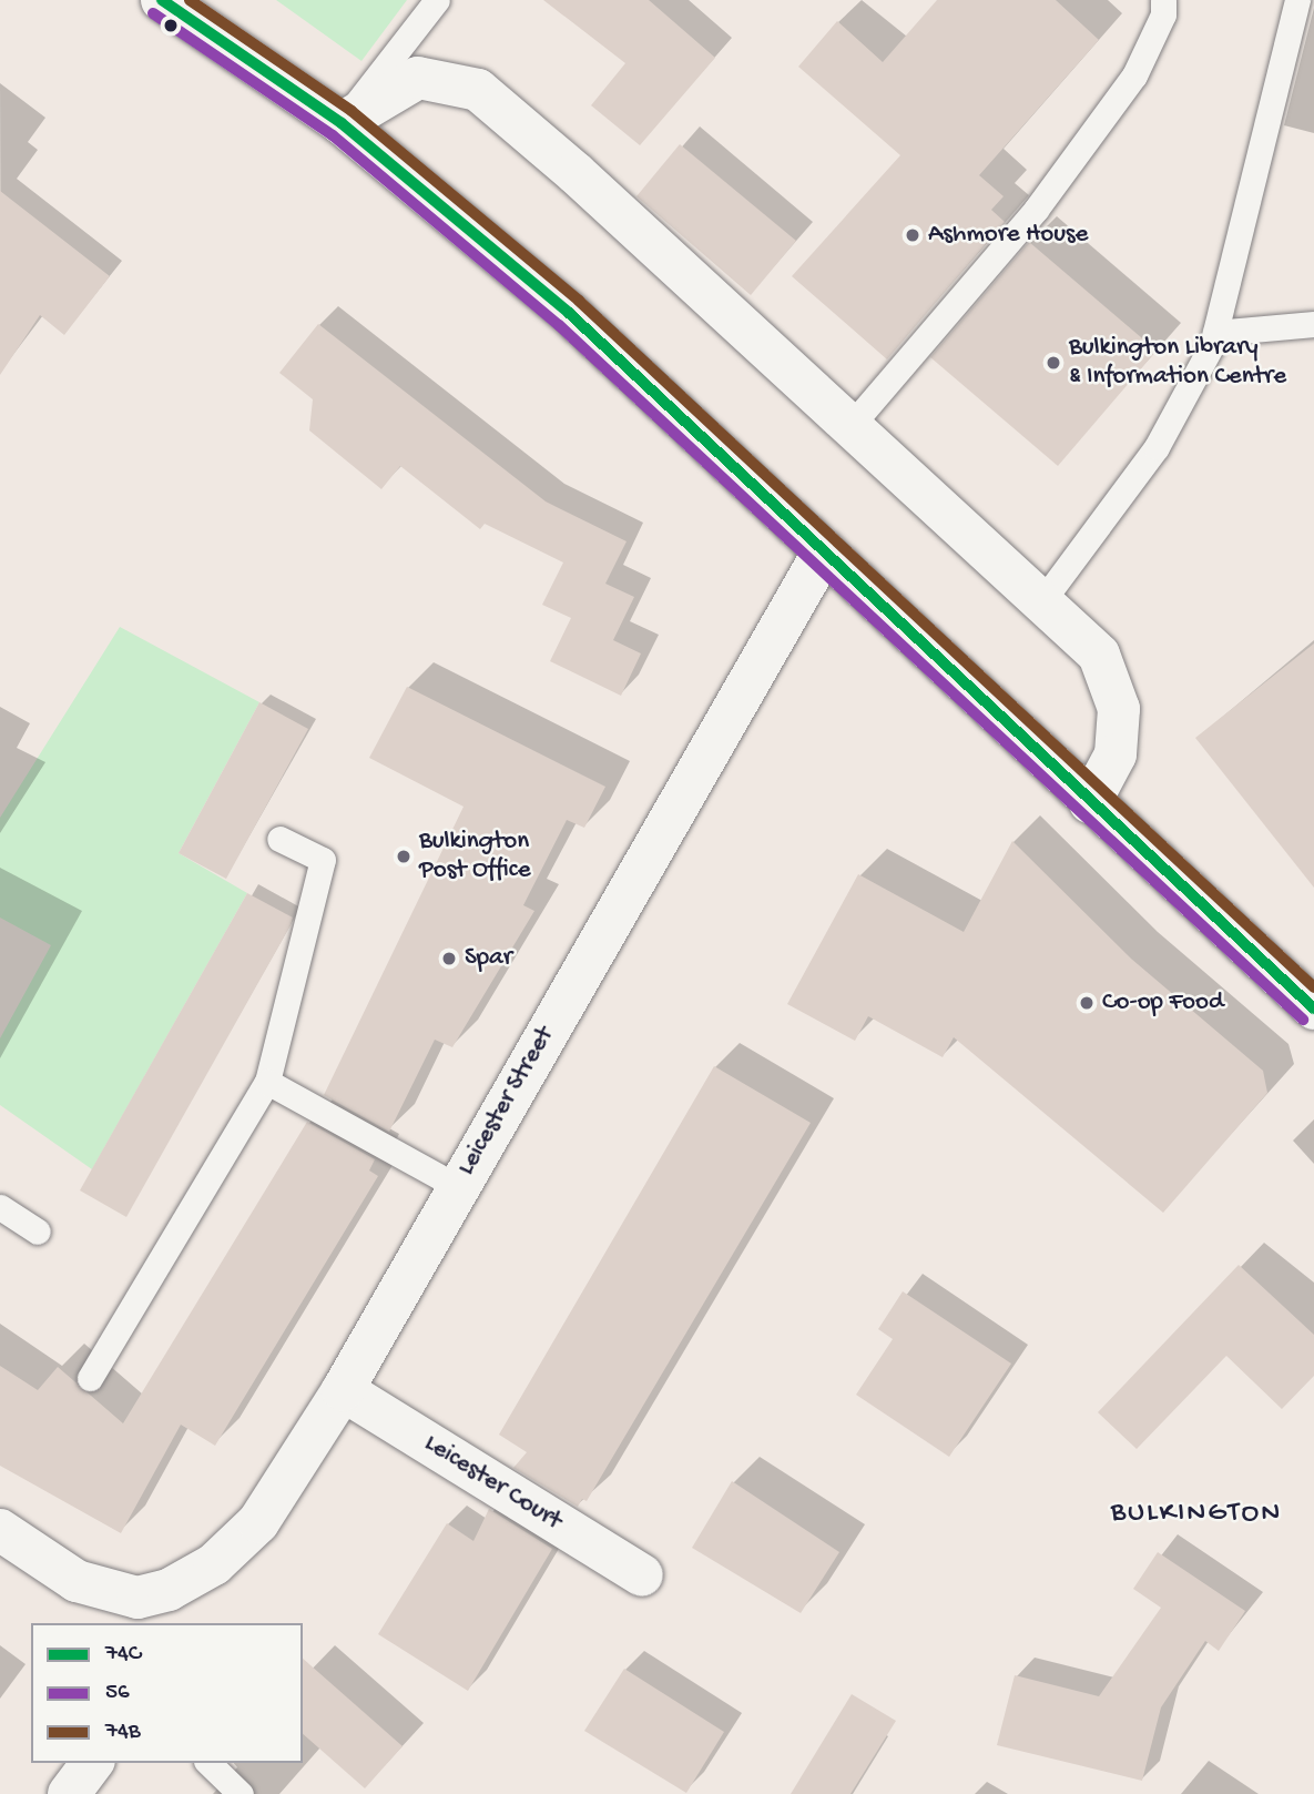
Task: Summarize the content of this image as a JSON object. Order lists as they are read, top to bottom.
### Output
{
  "streets": {
    "street": ["Leicester Street", "Leicester Court"]
  },
  "crossings": [
    ["Leicester Street", "Leicester Court"]
  ],
  "districts": ["BULKINGTON"],
  "places": [
    "Ashmore House",
    "Bulkington Library & Information Centre",
    "Bulkington Post Office",
    "Spar",
    "Co-op Food"
  ],
  "lines": ["transit line 74C", "transit line 74B", "transit line 56"],
  "legend": ["74C", "56", "74B"]
}
